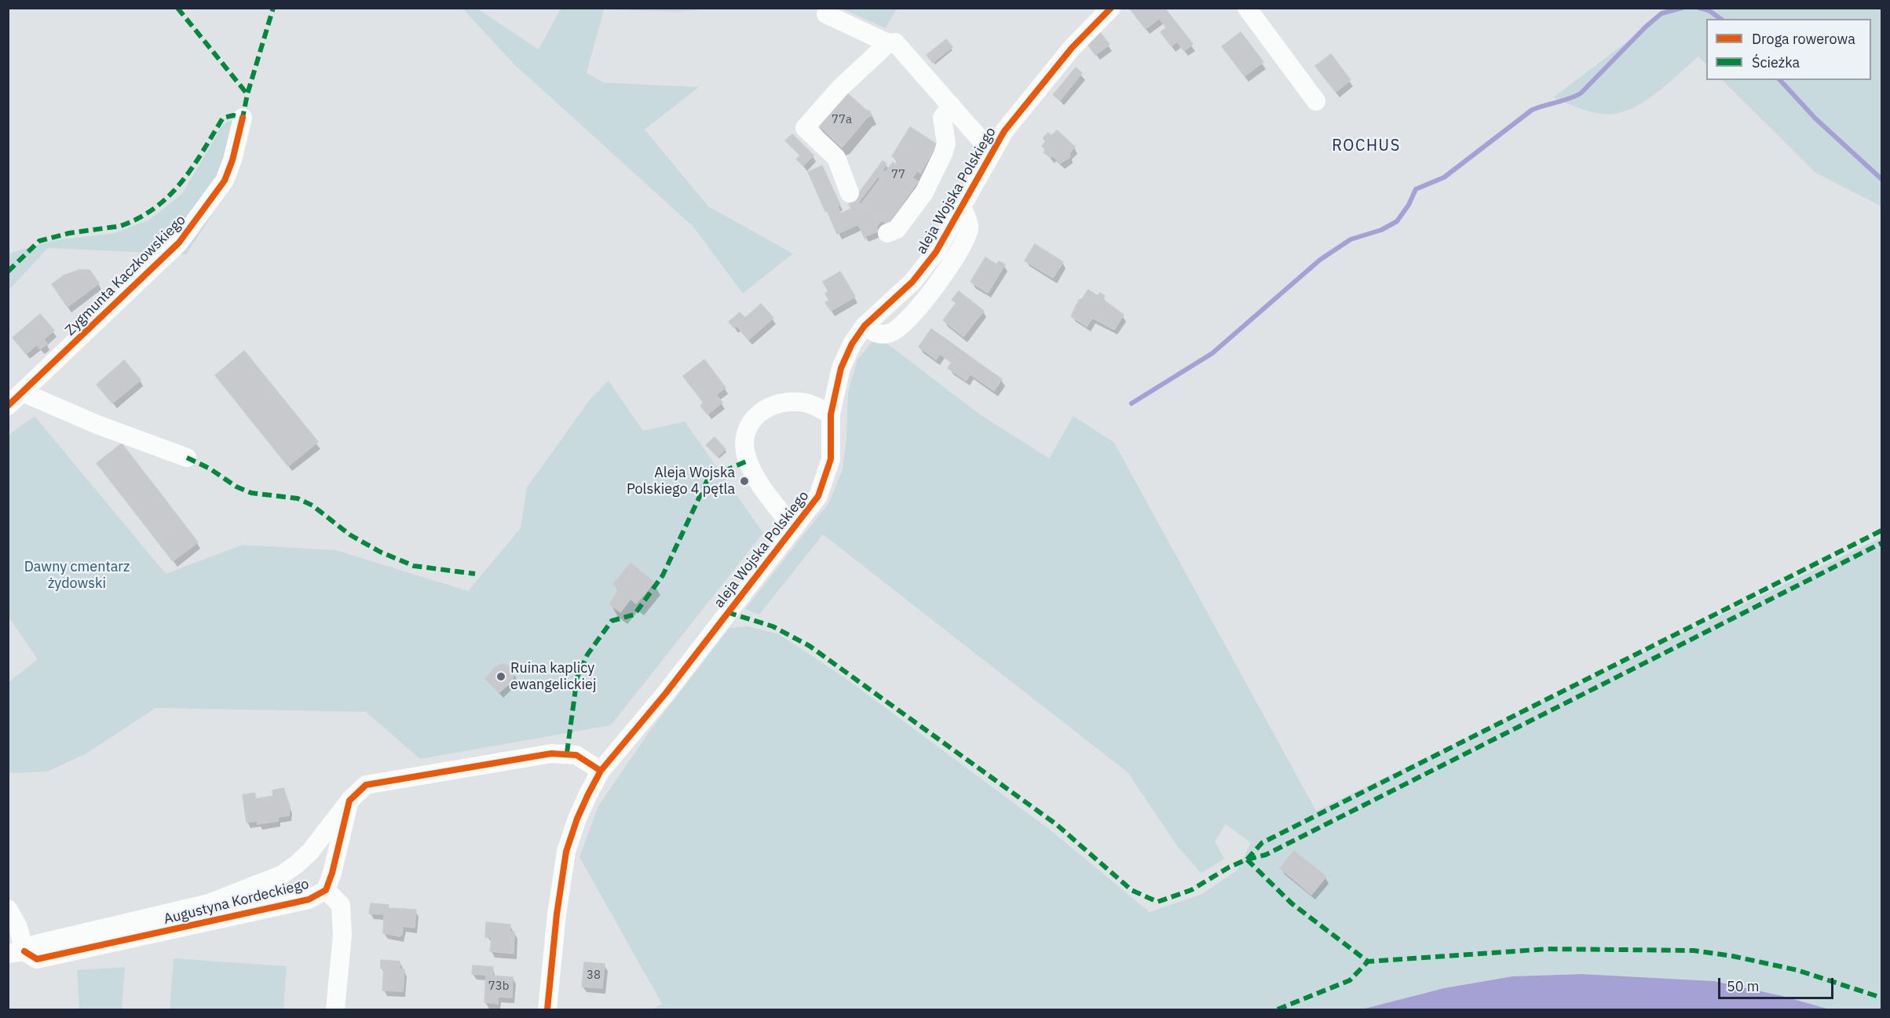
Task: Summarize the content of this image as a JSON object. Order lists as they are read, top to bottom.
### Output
{
  "streets": {
    "street": ["aleja Wojska Polskiego", "Zygmunta Kaczkowskiego", "Augustyna Kordeckiego"]
  },
  "crossings": [
    ["aleja Wojska Polskiego", "Augustyna Kordeckiego"]
  ],
  "districts": ["ROCHUS"],
  "parks": ["Dawny cmentarz żydowski"],
  "places": ["Aleja Wojska Polskiego 4 pętla", "Ruina kaplicy ewangelickiej"],
  "house_numbers": [
    "77a",
    "77",
    "38",
    "73b"
  ],
  "legend": ["Droga rowerowa", "Ścieżka"],
  "scale_bar": "50 m"
}
